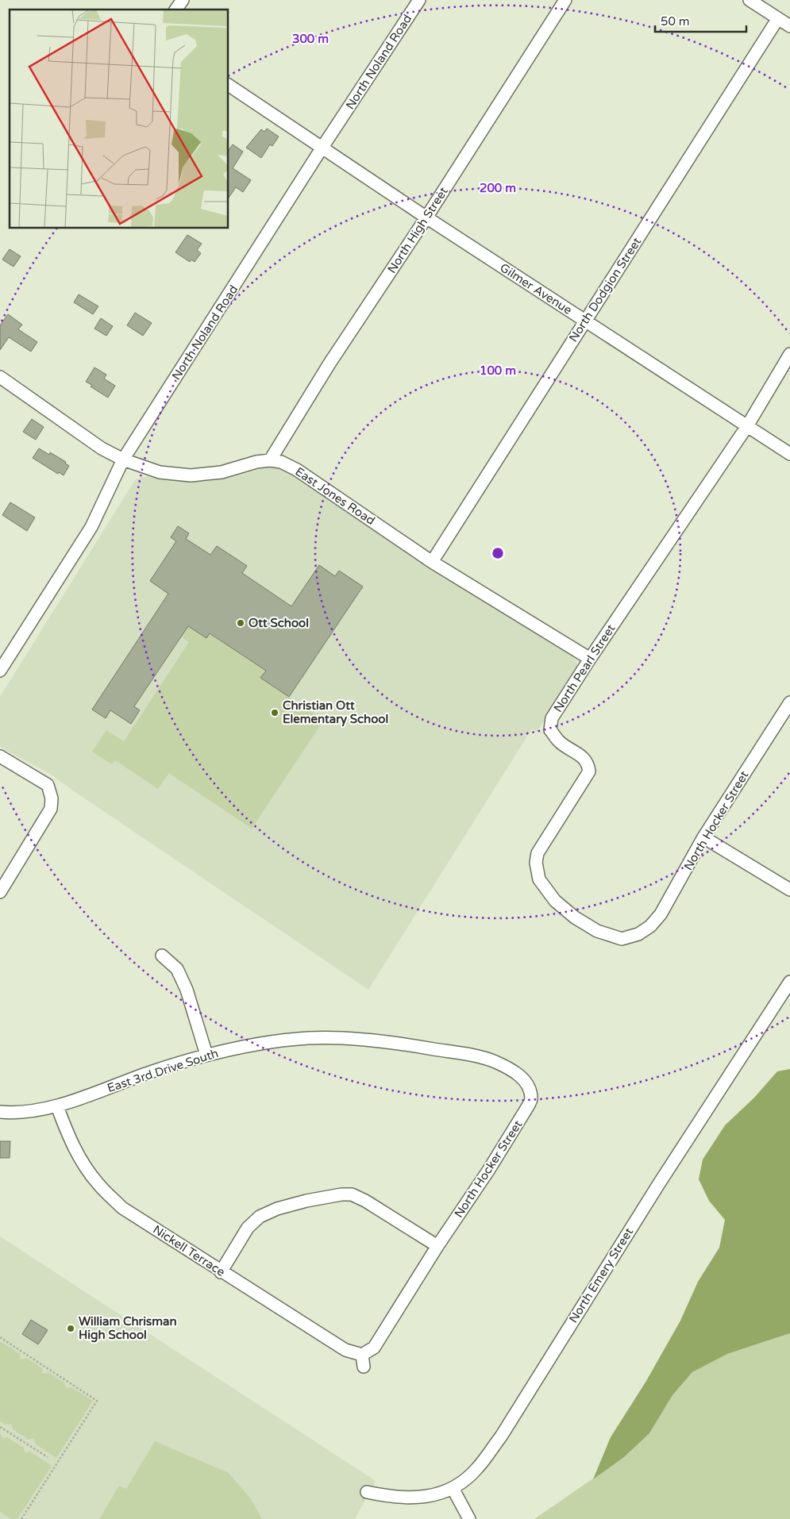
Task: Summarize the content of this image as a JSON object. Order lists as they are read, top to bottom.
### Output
{
  "streets": {
    "street": [
      "North Noland Road",
      "North High Street",
      "Gilmer Avenue",
      "North Dodgion Street",
      "East Jones Road",
      "North Pearl Street",
      "North Hocker Street",
      "East 3rd Drive South",
      "Nickell Terrace",
      "North Emery Street"
    ]
  },
  "crossings": [
    ["North Noland Road", "Gilmer Avenue"],
    ["North Noland Road", "East Jones Road"],
    ["North High Street", "Gilmer Avenue"],
    ["North High Street", "East Jones Road"],
    ["Gilmer Avenue", "North Dodgion Street"],
    ["Gilmer Avenue", "North Pearl Street"],
    ["North Dodgion Street", "East Jones Road"],
    ["East Jones Road", "North Pearl Street"],
    ["North Pearl Street", "North Hocker Street"],
    ["North Hocker Street", "East 3rd Drive South"],
    ["North Hocker Street", "Nickell Terrace"],
    ["East 3rd Drive South", "Nickell Terrace"]
  ],
  "places": ["Ott School", "Christian Ott Elementary School", "William Chrisman High School"],
  "scale_bar": "50 m",
  "rings": ["300 m", "200 m", "100 m"]
}
